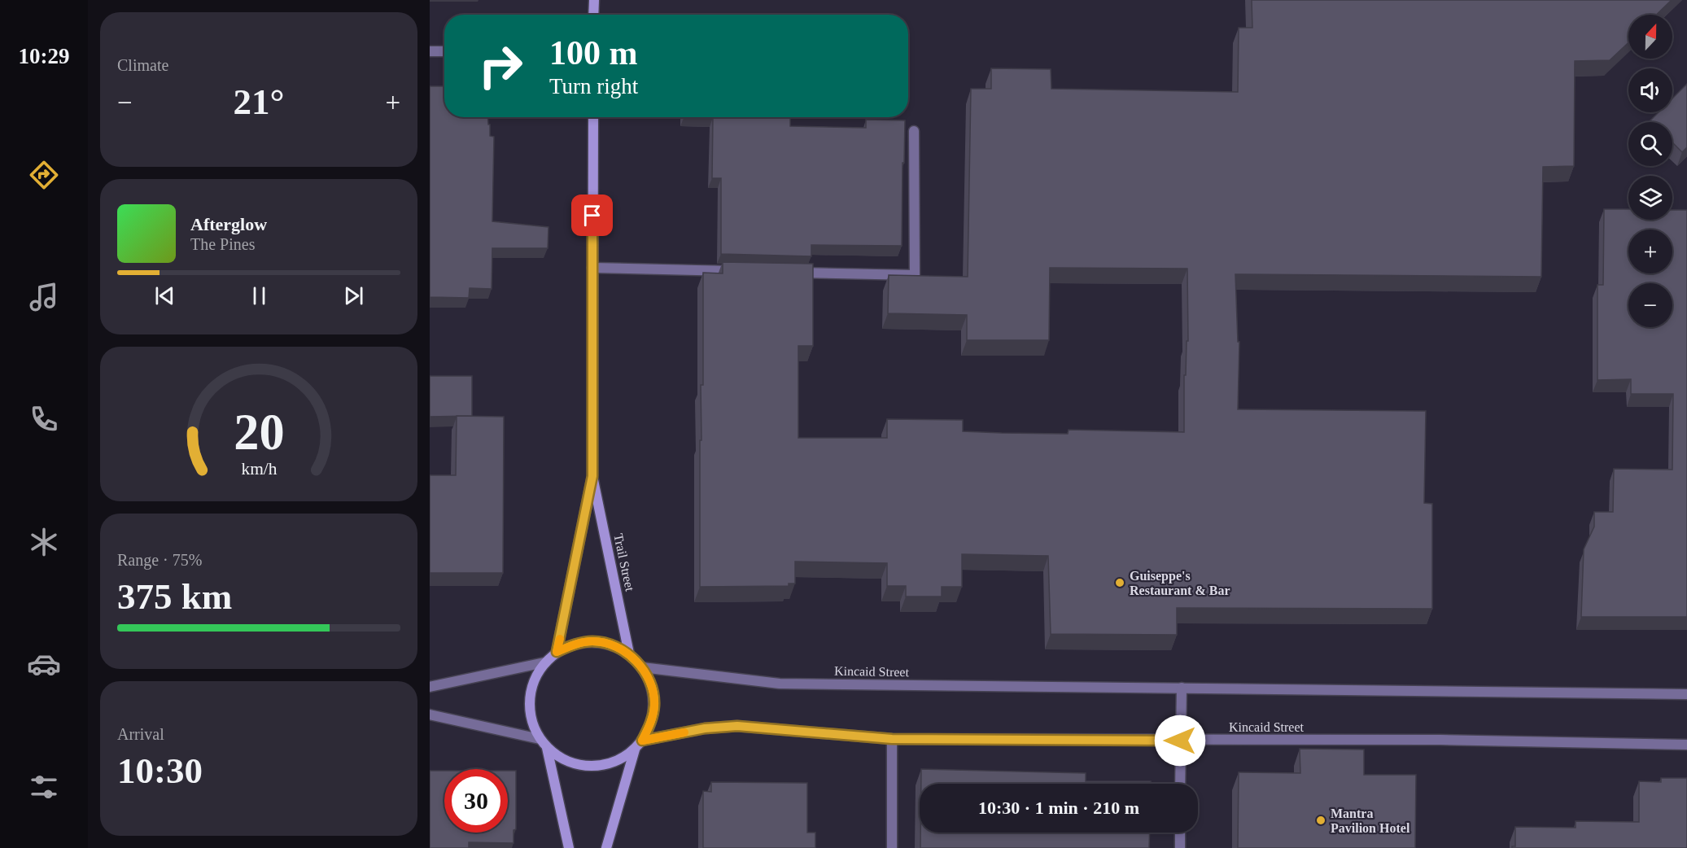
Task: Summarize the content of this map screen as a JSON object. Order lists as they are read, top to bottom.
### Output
{
  "streets": {
    "street": ["Trail Street", "Kincaid Street"]
  },
  "crossings": [
    ["Trail Street", "Kincaid Street"]
  ],
  "places": ["Guiseppe's Restaurant & Bar", "Mantra Pavilion Hotel"],
  "north": "top",
  "page": {
    "tabs": "10:29",
    "tile": [
      "Climate",
      ["Range · 75%", "375 km"],
      ["Arrival", "10:30"]
    ],
    "map_buttons": ["+", "−"],
    "turn": ["100 m", "Turn right"],
    "heat": ["−", "21°", "+"],
    "song": ["Afterglow", "The Pines"],
    "limit": "30",
    "trip": "10:30 · 1 min · 210 m",
    "gauge": ["20", "km/h"]
  }
}
